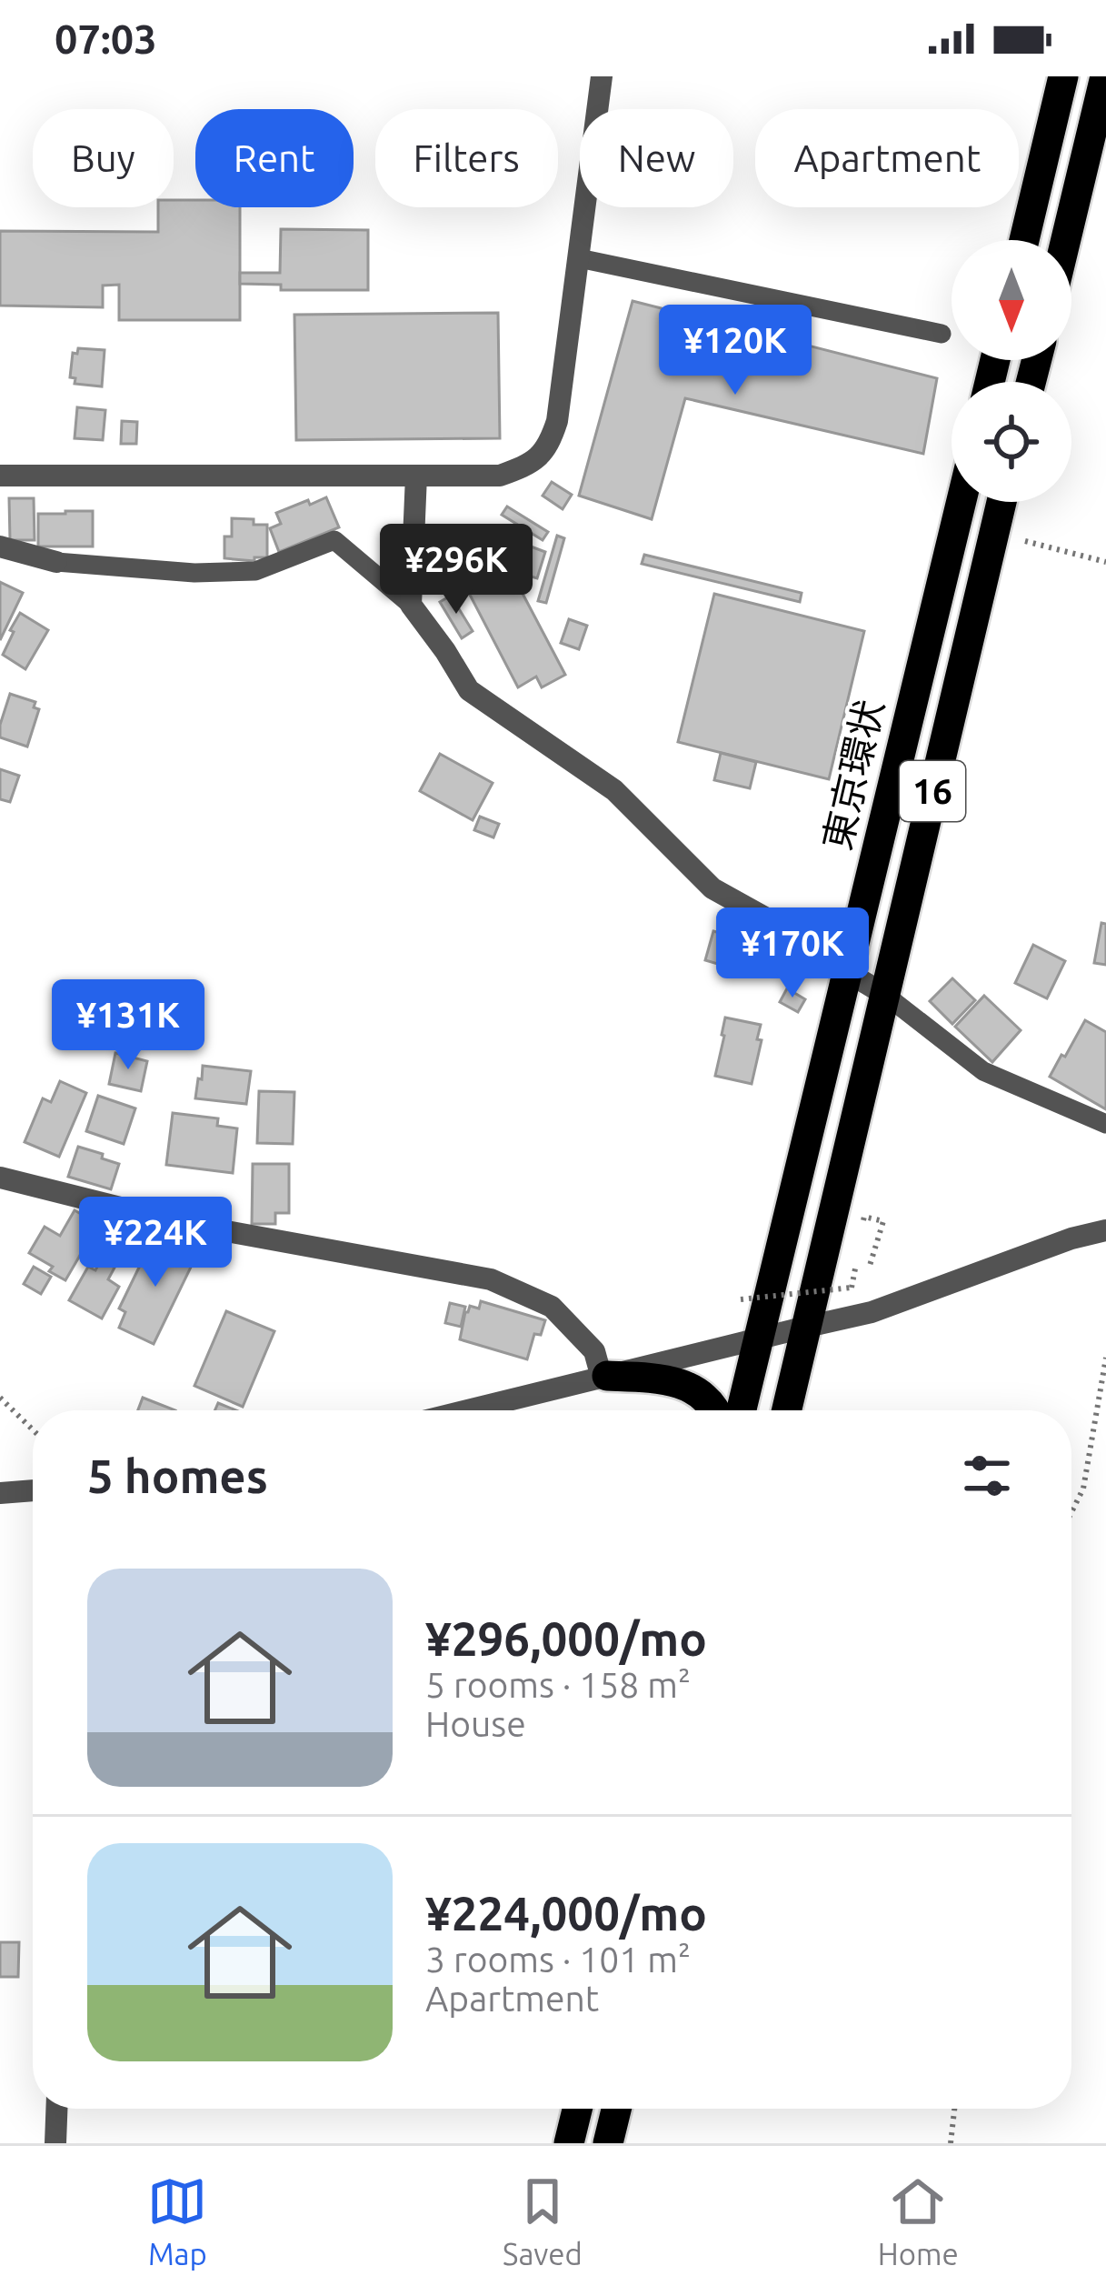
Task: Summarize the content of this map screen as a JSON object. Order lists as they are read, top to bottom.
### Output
{
  "streets": {
    "highway": ["東京環状", "16"]
  },
  "north": "bottom",
  "page": {
    "status": "07:03",
    "chip": [
      "Buy",
      "Rent",
      "Filters",
      "New",
      "Apartment"
    ],
    "price": [
      "¥120K",
      "¥296K",
      "¥170K",
      "¥131K",
      "¥224K"
    ],
    "heading": "5 homes",
    "list": [
      {
        "name": "¥296,000/mo",
        "note": "5 rooms · 158 m² · House"
      },
      {
        "name": "¥224,000/mo",
        "note": "3 rooms · 101 m² · Apartment"
      }
    ],
    "tabs": ["Map", "Saved", "Home"]
  }
}
